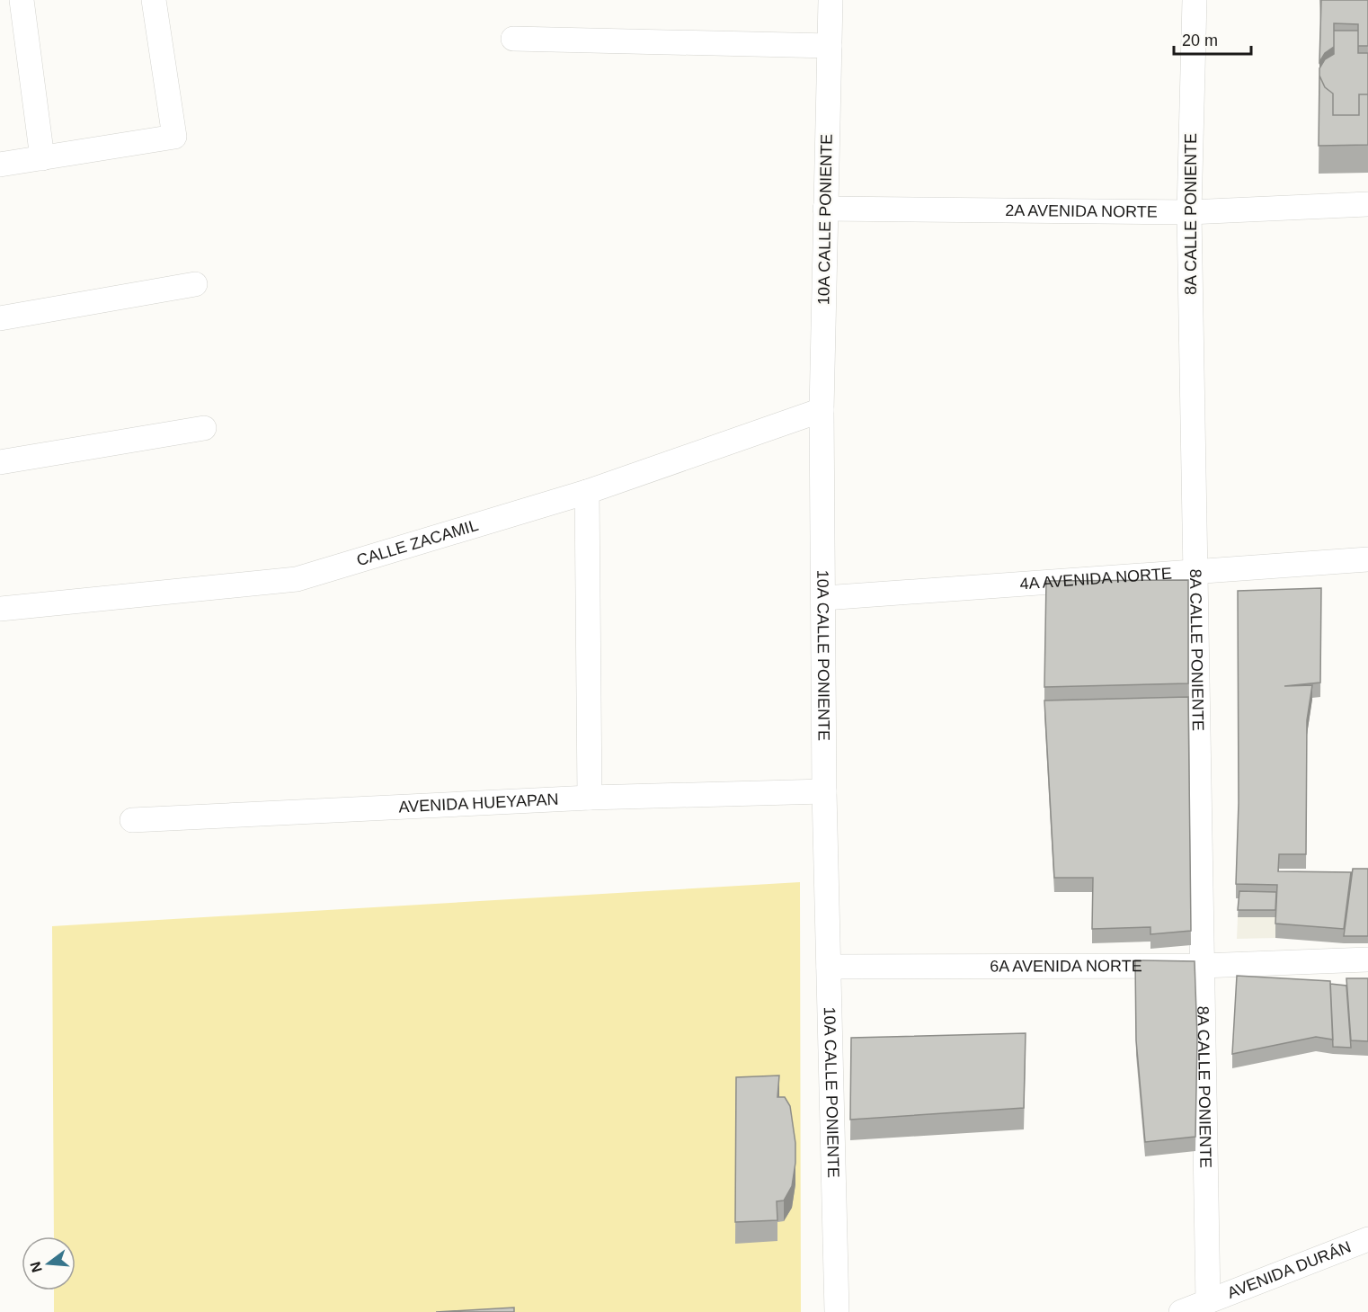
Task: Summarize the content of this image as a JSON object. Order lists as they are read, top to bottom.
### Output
{
  "streets": {
    "street": [
      "2A AVENIDA NORTE",
      "8A CALLE PONIENTE",
      "10A CALLE PONIENTE",
      "CALLE ZACAMIL",
      "4A AVENIDA NORTE",
      "AVENIDA HUEYAPAN",
      "6A AVENIDA NORTE",
      "AVENIDA DURÁN"
    ]
  },
  "crossings": [
    ["2A AVENIDA NORTE", "8A CALLE PONIENTE"],
    ["2A AVENIDA NORTE", "10A CALLE PONIENTE"],
    ["8A CALLE PONIENTE", "4A AVENIDA NORTE"],
    ["8A CALLE PONIENTE", "6A AVENIDA NORTE"],
    ["8A CALLE PONIENTE", "AVENIDA DURÁN"],
    ["10A CALLE PONIENTE", "CALLE ZACAMIL"],
    ["10A CALLE PONIENTE", "4A AVENIDA NORTE"],
    ["10A CALLE PONIENTE", "AVENIDA HUEYAPAN"],
    ["10A CALLE PONIENTE", "6A AVENIDA NORTE"]
  ],
  "scale_bar": "20 m",
  "north": "left"
}
